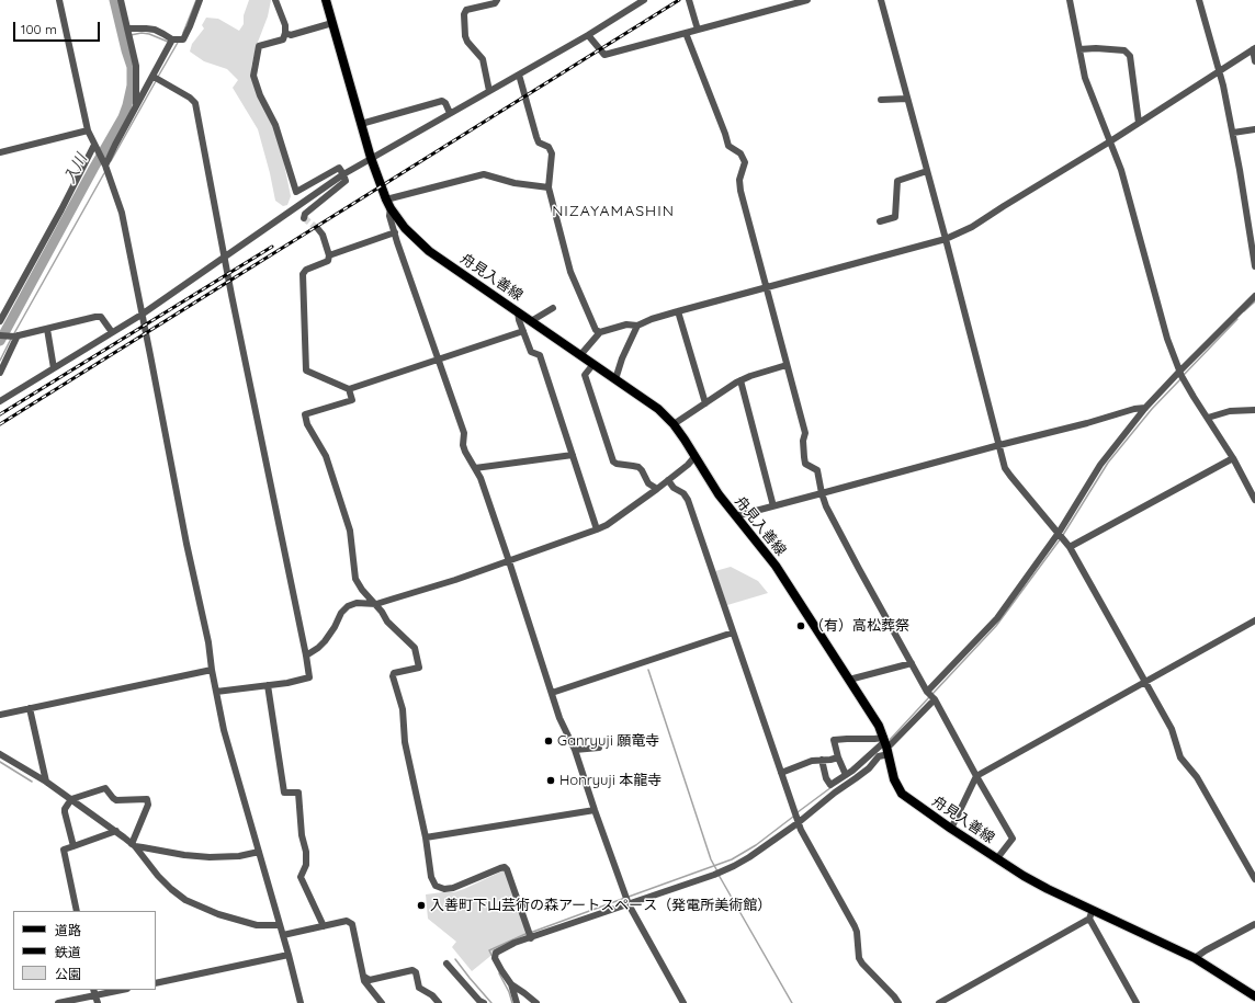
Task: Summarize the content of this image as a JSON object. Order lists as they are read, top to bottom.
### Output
{
  "streets": {
    "main road": ["舟見入善線"]
  },
  "districts": ["NIZAYAMASHIN"],
  "water": ["入川"],
  "places": [
    "（有）高松葬祭",
    "Ganryuji 願竜寺",
    "Honryuji 本龍寺",
    "入善町下山芸術の森アートスペース（発電所美術館）"
  ],
  "legend": ["道路", "鉄道", "公園"],
  "scale_bar": "100 m"
}
